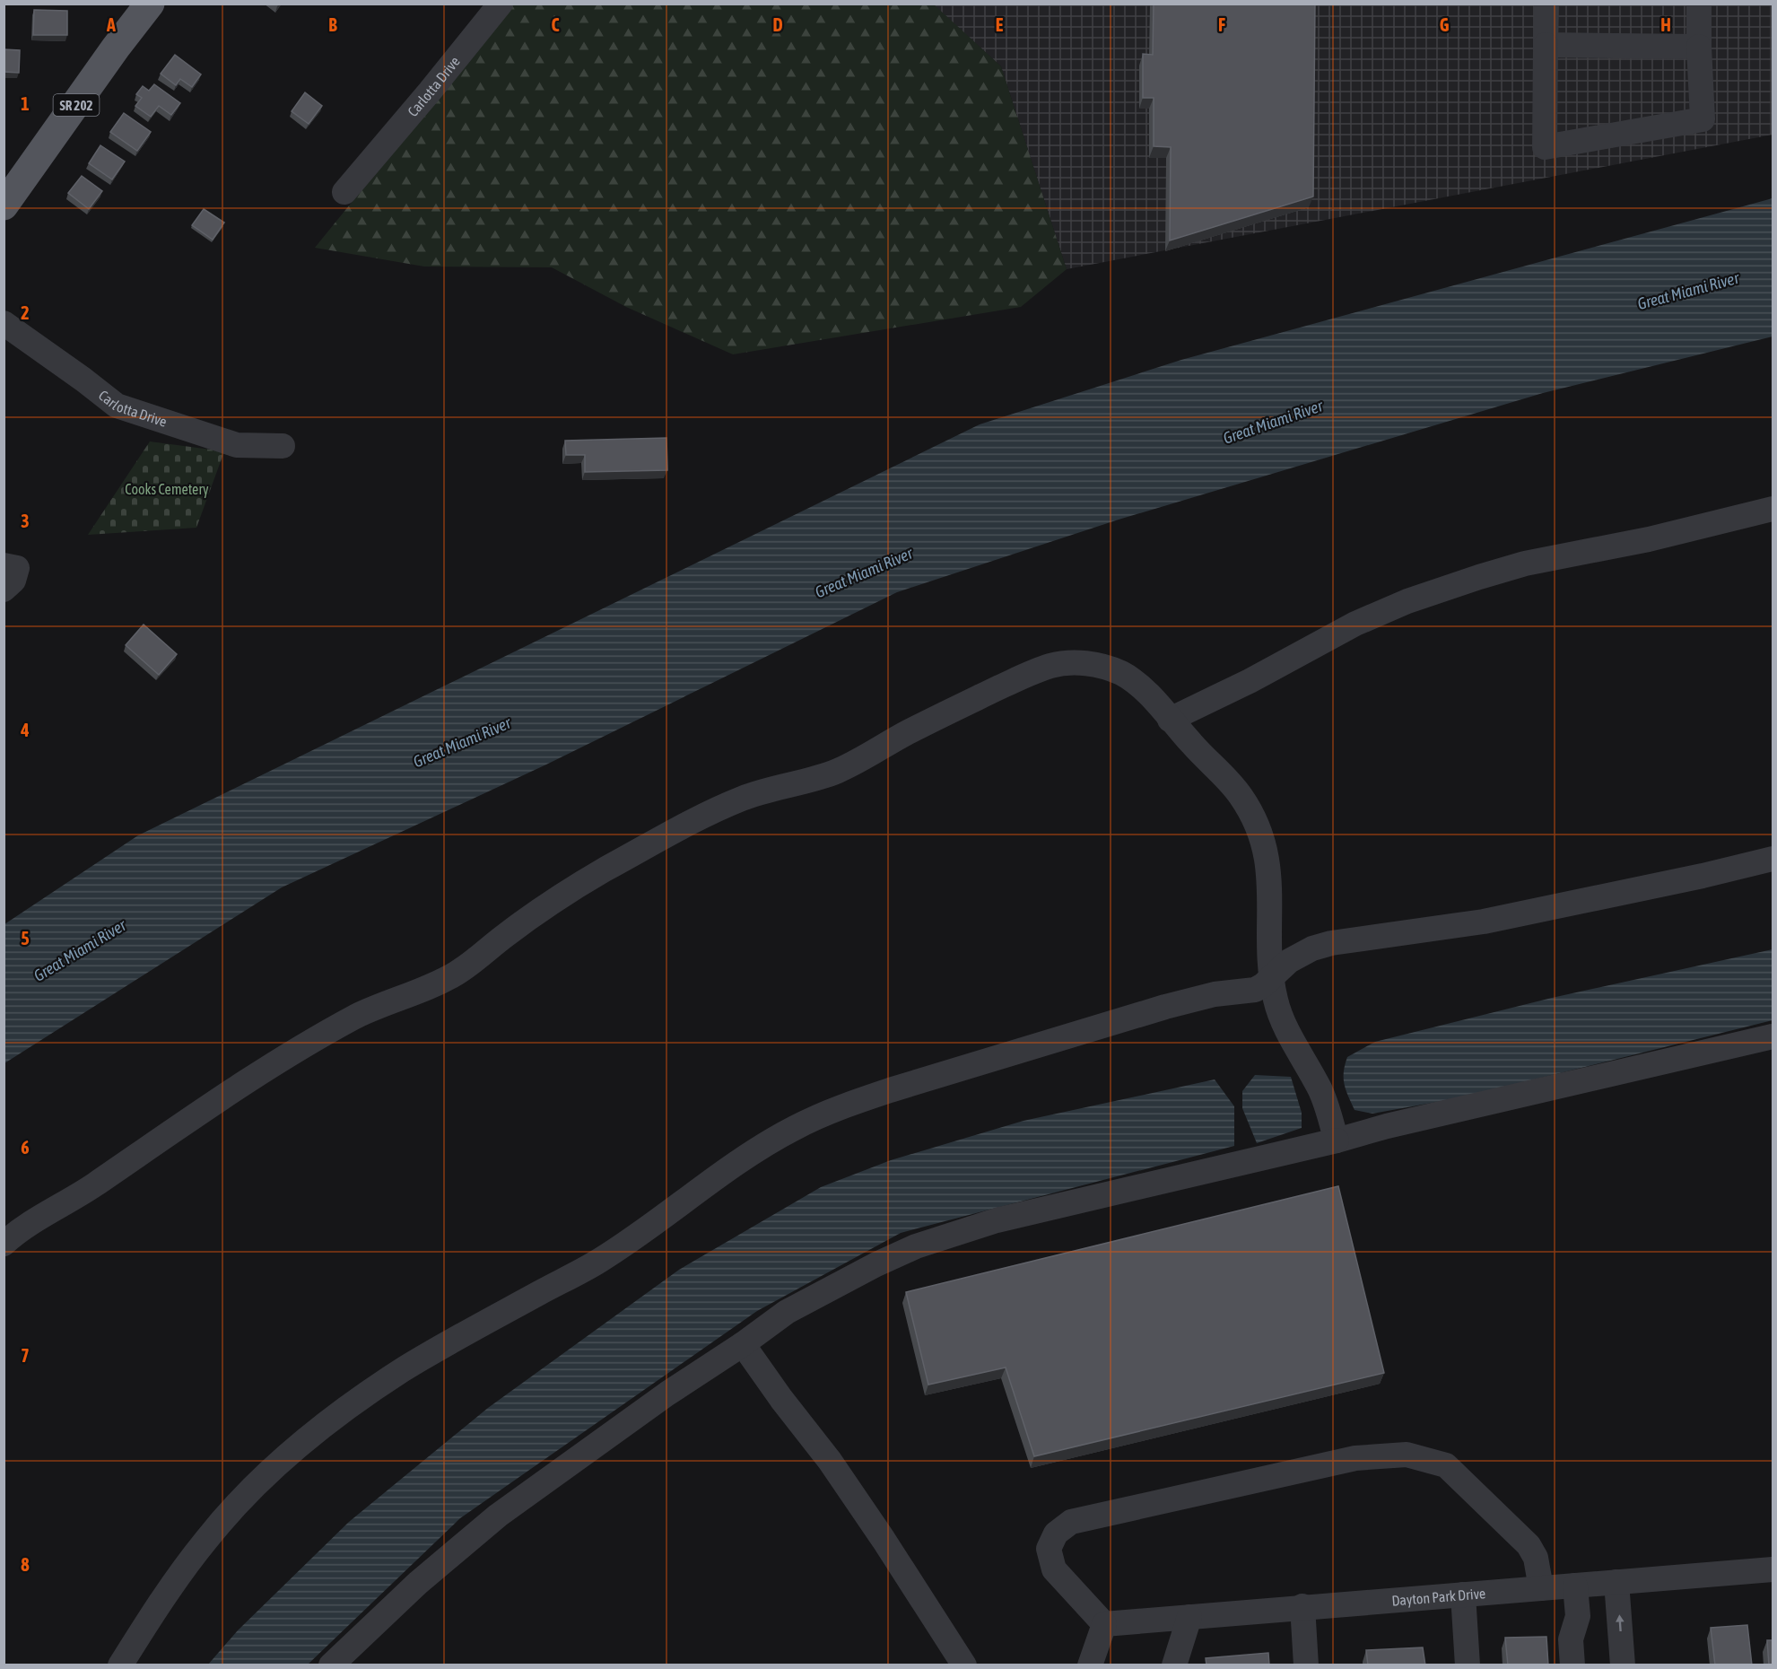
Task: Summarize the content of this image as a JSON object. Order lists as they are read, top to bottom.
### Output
{
  "streets": {
    "main road": ["SR 202"],
    "street": ["Carlotta Drive", "Dayton Park Drive"]
  },
  "water": ["Great Miami River"],
  "parks": ["Cooks Cemetery"],
  "grid": {
    "columns": [
      "A",
      "B",
      "C",
      "D",
      "E",
      "F",
      "G",
      "H"
    ],
    "rows": [
      "1",
      "2",
      "3",
      "4",
      "5",
      "6",
      "7",
      "8"
    ]
  }
}
